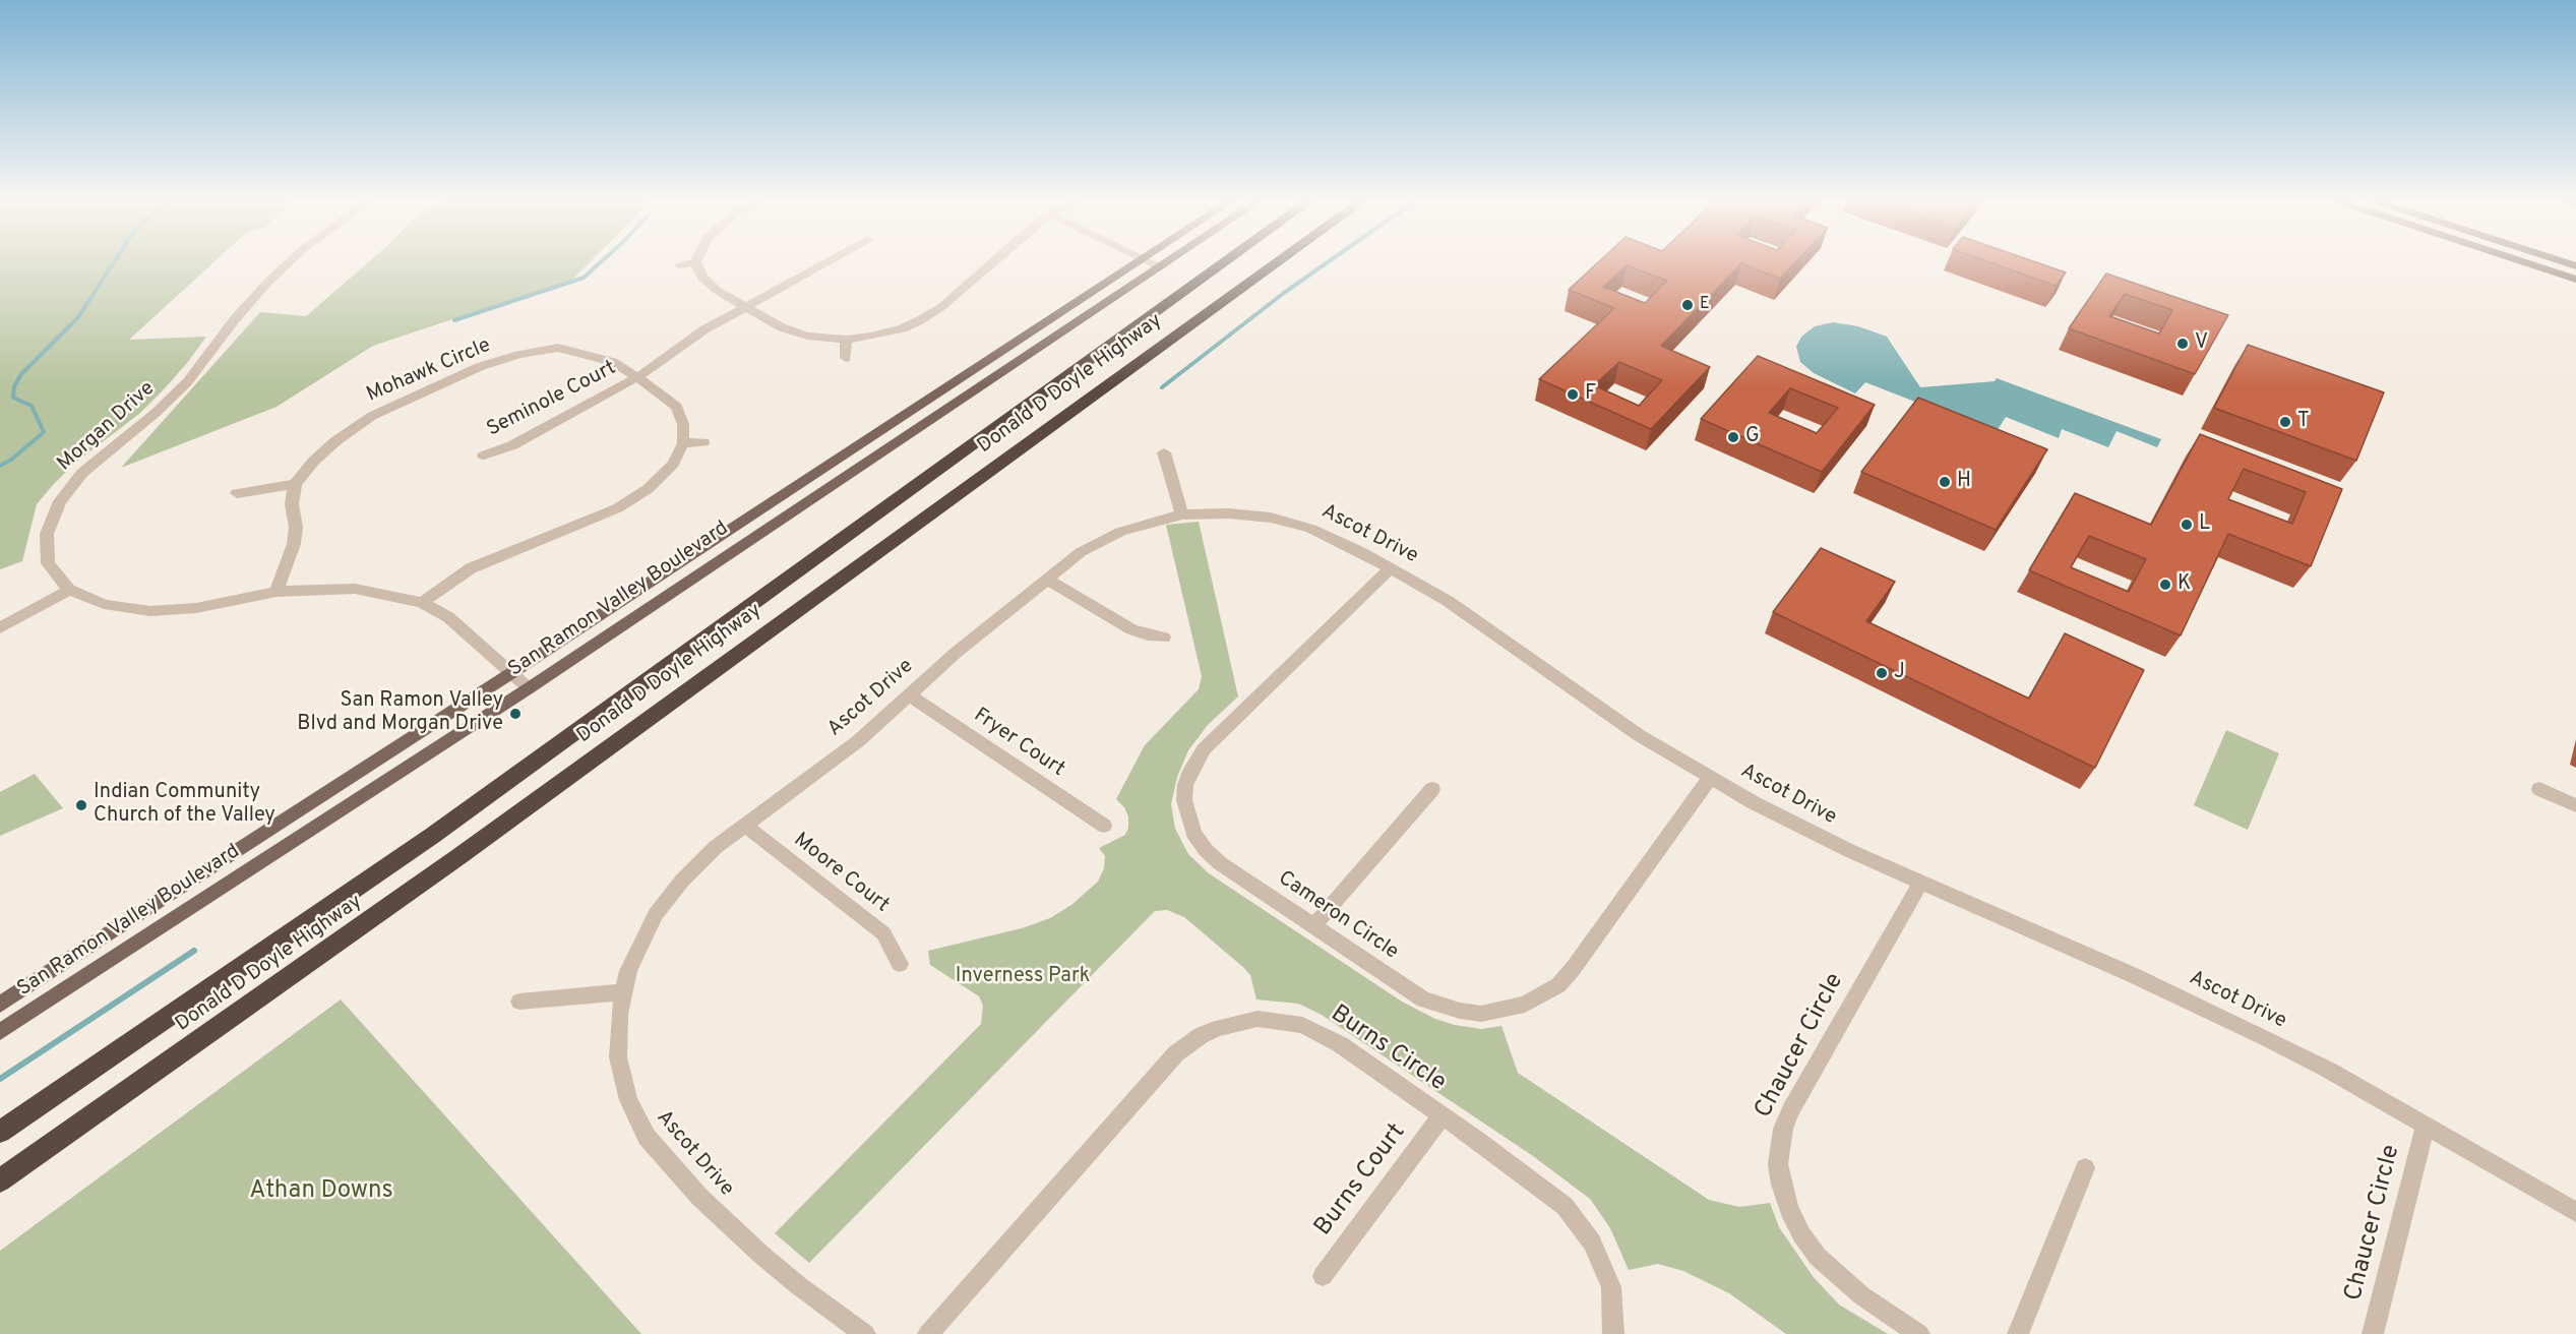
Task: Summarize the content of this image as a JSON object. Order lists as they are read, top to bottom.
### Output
{
  "streets": {
    "highway": ["Donald D Doyle Highway"],
    "main road": ["San Ramon Valley Boulevard"],
    "street": [
      "Mohawk Circle",
      "Seminole Court",
      "Morgan Drive",
      "Ascot Drive",
      "Fryer Court",
      "Moore Court",
      "Cameron Circle",
      "Chaucer Circle",
      "Burns Circle",
      "Burns Court"
    ]
  },
  "crossings": [
    ["Mohawk Circle", "Seminole Court"],
    ["Morgan Drive", "San Ramon Valley Boulevard"],
    ["Ascot Drive", "Fryer Court"],
    ["Ascot Drive", "Moore Court"],
    ["Ascot Drive", "Cameron Circle"],
    ["Ascot Drive", "Chaucer Circle"],
    ["Burns Circle", "Burns Court"]
  ],
  "parks": ["Inverness Park", "Athan Downs"],
  "places": [
    "E",
    "V",
    "F",
    "T",
    "G",
    "H",
    "L",
    "K",
    "J",
    "San Ramon Valley Blvd and Morgan Drive",
    "Indian Community Church of the Valley"
  ]
}
